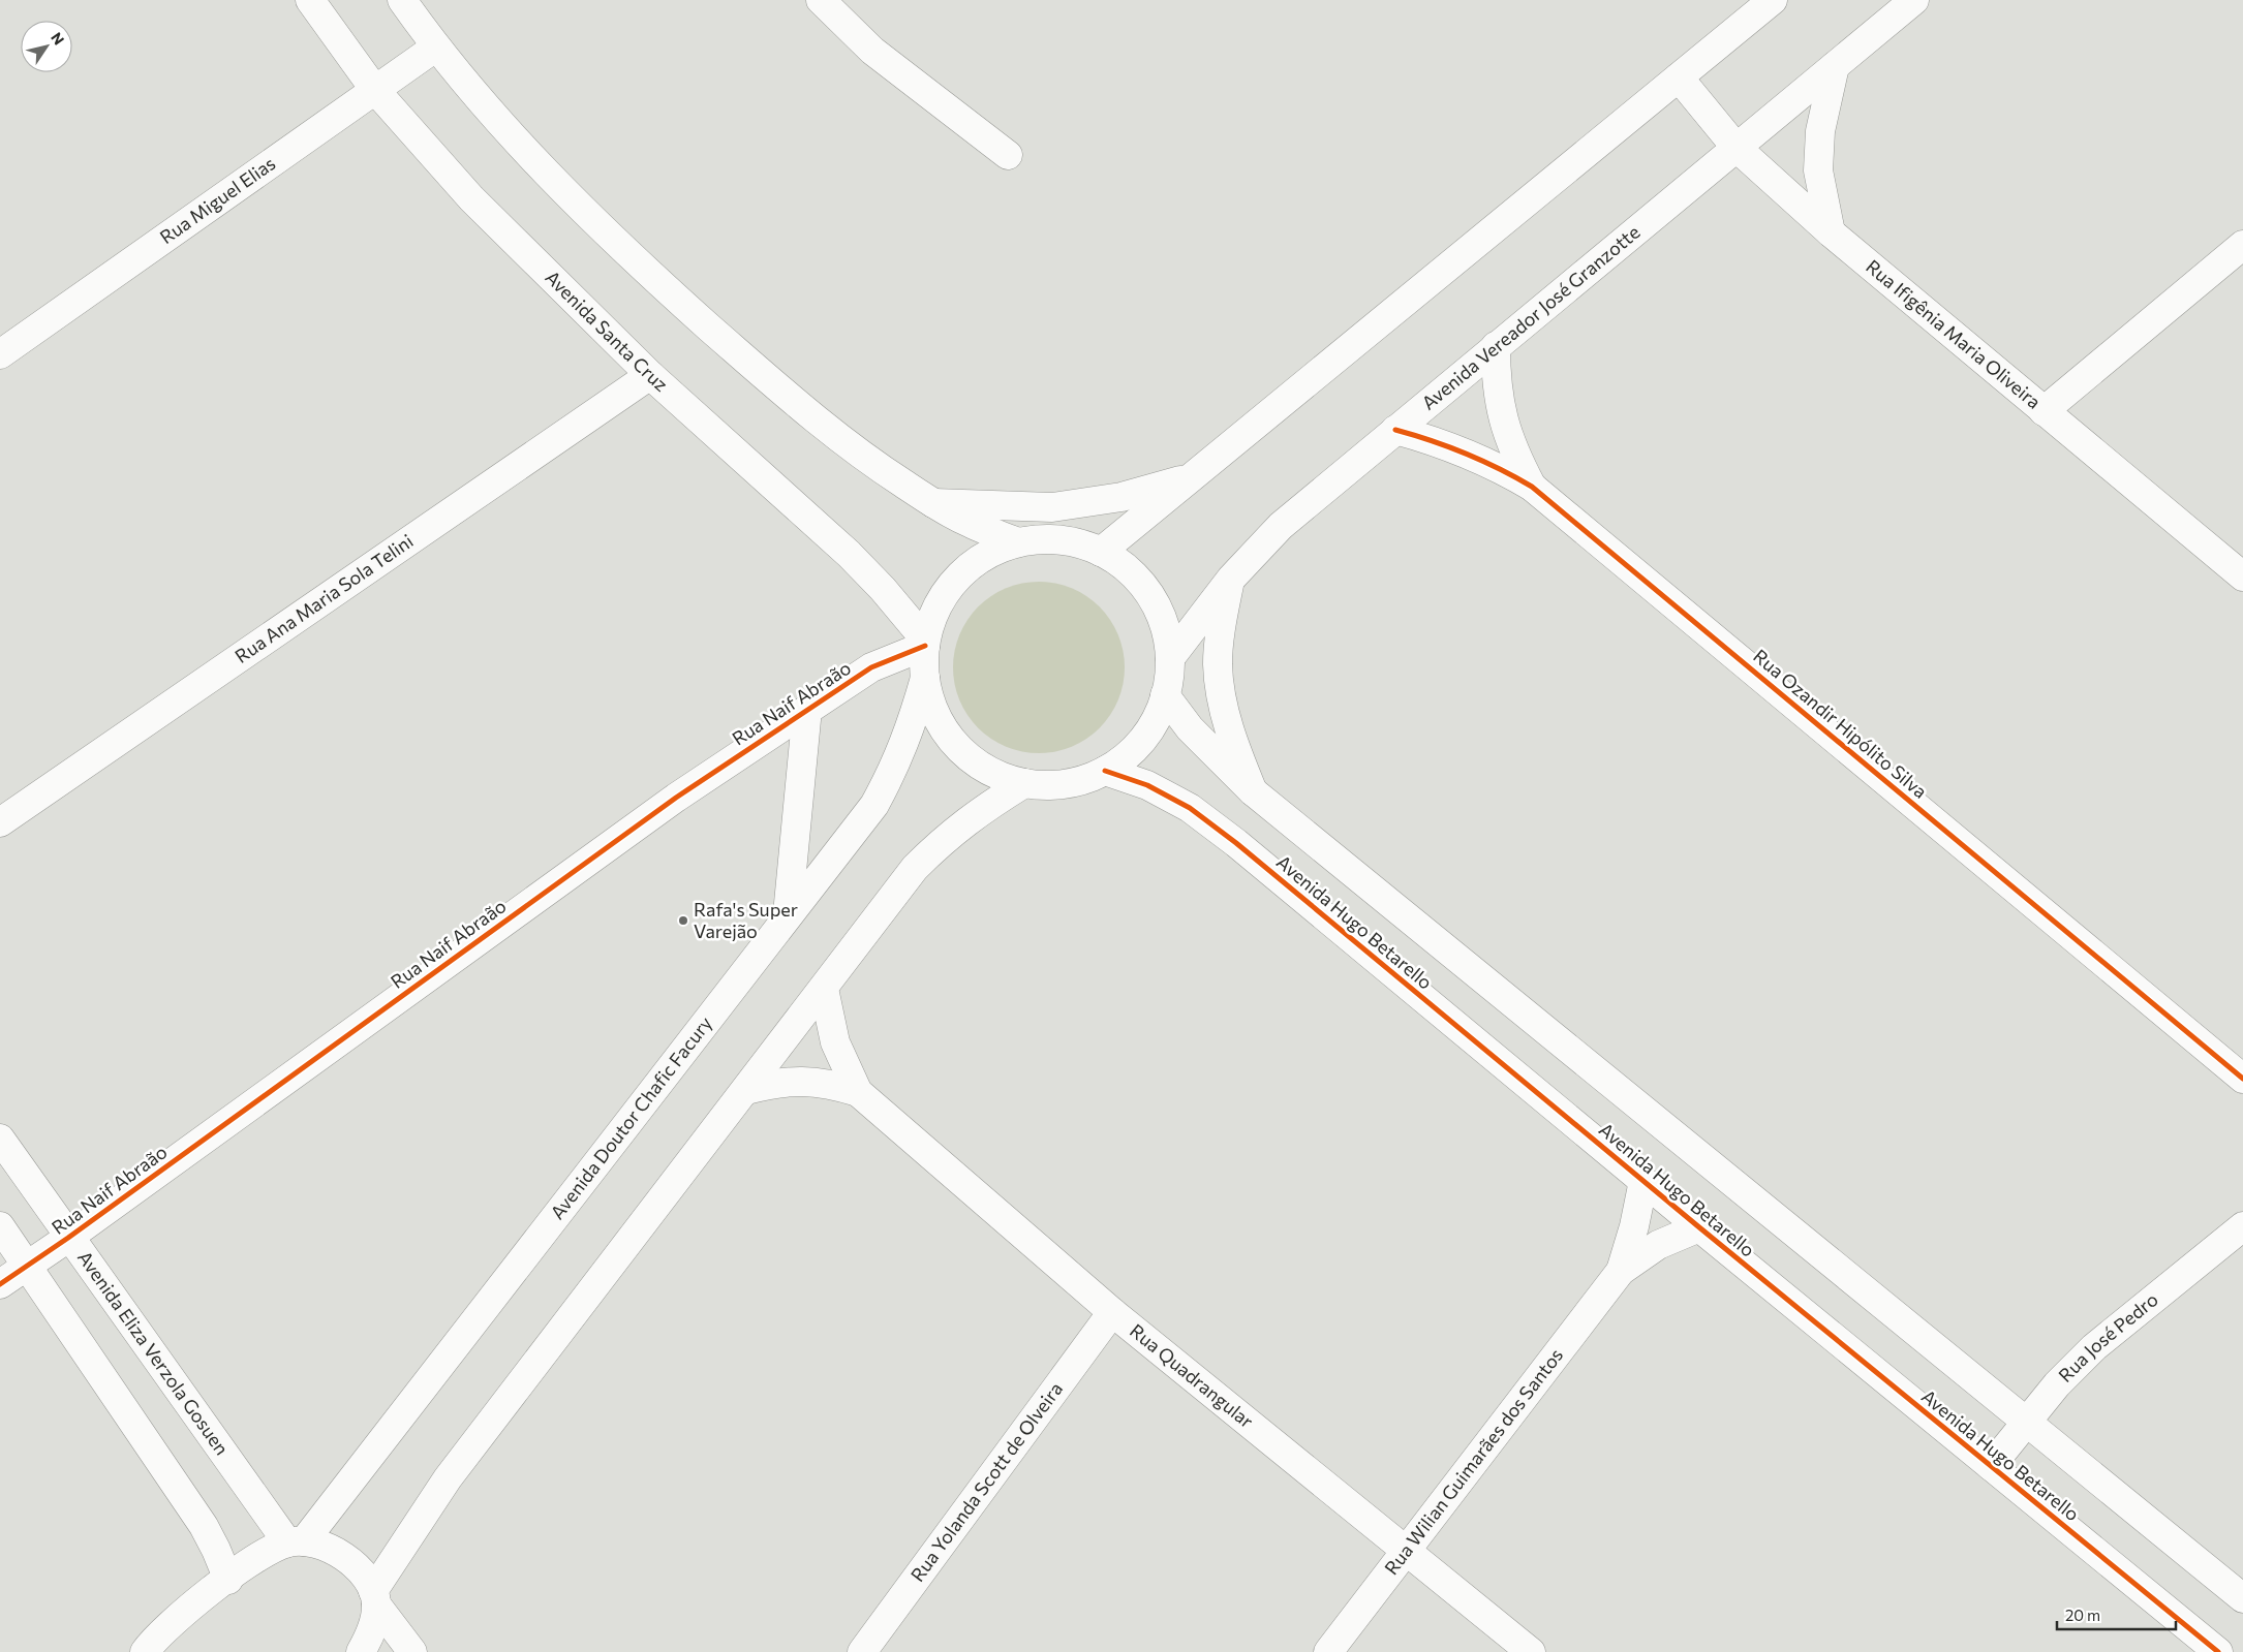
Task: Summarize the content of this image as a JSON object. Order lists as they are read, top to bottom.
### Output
{
  "streets": {
    "street": [
      "Rua Miguel Elias",
      "Avenida Vereador José Granzotte",
      "Avenida Santa Cruz",
      "Rua Ifigênia Maria Oliveira",
      "Rua Ana Maria Sola Telini",
      "Rua Naif Abraão",
      "Rua Ozandir Hipólito Silva",
      "Avenida Hugo Betarello",
      "Avenida Doutor Chafic Facury",
      "Rua José Pedro",
      "Avenida Eliza Verzola Gosuen",
      "Rua Quadrangular",
      "Rua Wilian Guimarães dos Santos",
      "Rua Yolanda Scott de Olveira"
    ]
  },
  "crossings": [
    ["Rua Miguel Elias", "Avenida Santa Cruz"],
    ["Avenida Vereador José Granzotte", "Rua Ifigênia Maria Oliveira"],
    ["Avenida Vereador José Granzotte", "Rua Ozandir Hipólito Silva"],
    ["Avenida Santa Cruz", "Rua Ana Maria Sola Telini"],
    ["Avenida Santa Cruz", "Rua Naif Abraão"],
    ["Rua Naif Abraão", "Avenida Eliza Verzola Gosuen"],
    ["Avenida Hugo Betarello", "Rua José Pedro"],
    ["Avenida Hugo Betarello", "Rua Wilian Guimarães dos Santos"],
    ["Avenida Doutor Chafic Facury", "Avenida Eliza Verzola Gosuen"],
    ["Rua Quadrangular", "Rua Wilian Guimarães dos Santos"],
    ["Rua Quadrangular", "Rua Yolanda Scott de Olveira"]
  ],
  "places": ["Rafa's Super Varejão"],
  "scale_bar": "20 m",
  "north": "top right"
}
